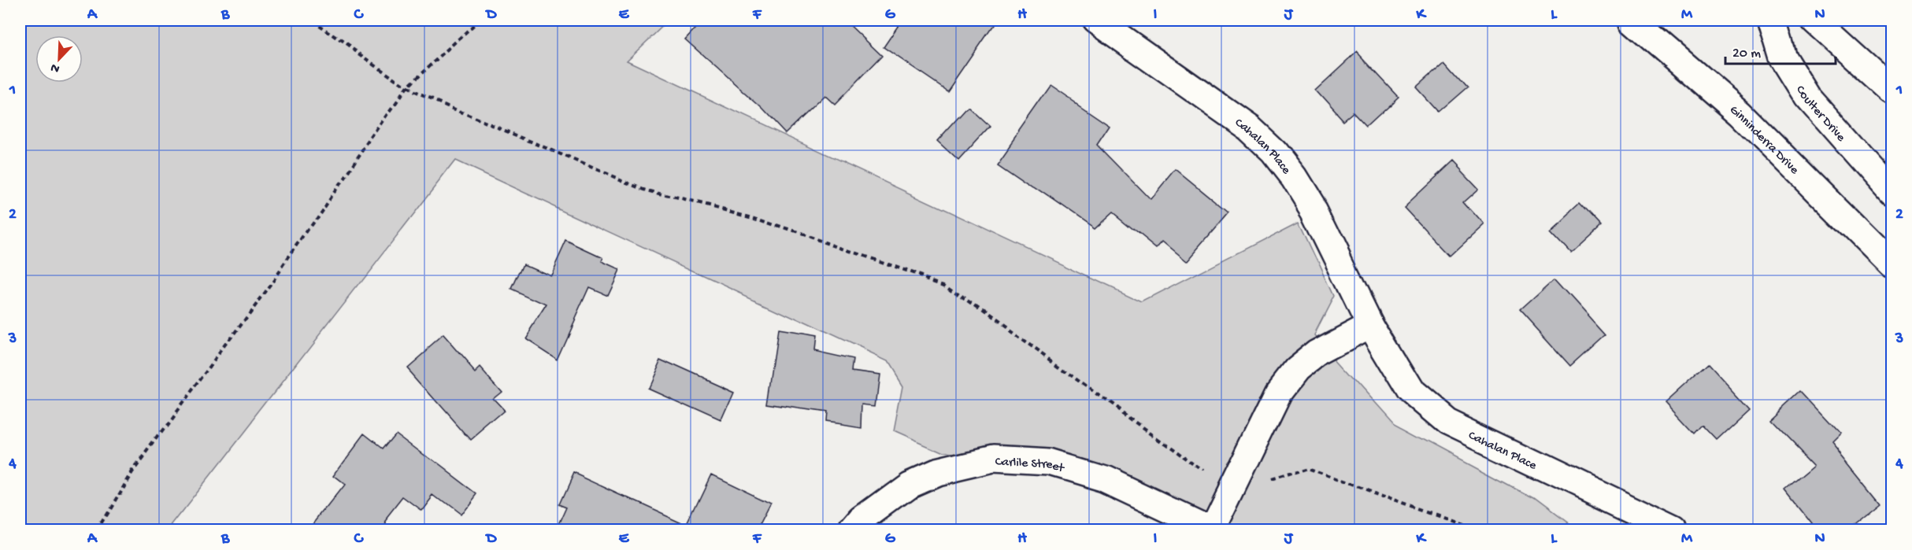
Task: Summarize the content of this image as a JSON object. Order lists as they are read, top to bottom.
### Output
{
  "streets": {
    "street": [
      "Coulter Drive",
      "Ginninderra Drive",
      "Cahalan Place",
      "Carlile Street"
    ]
  },
  "scale_bar": "20 m",
  "north": "bottom left",
  "grid": {
    "columns": [
      "A",
      "B",
      "C",
      "D",
      "E",
      "F",
      "G",
      "H",
      "I",
      "J",
      "K",
      "L",
      "M",
      "N"
    ],
    "rows": [
      "1",
      "2",
      "3",
      "4"
    ]
  }
}
